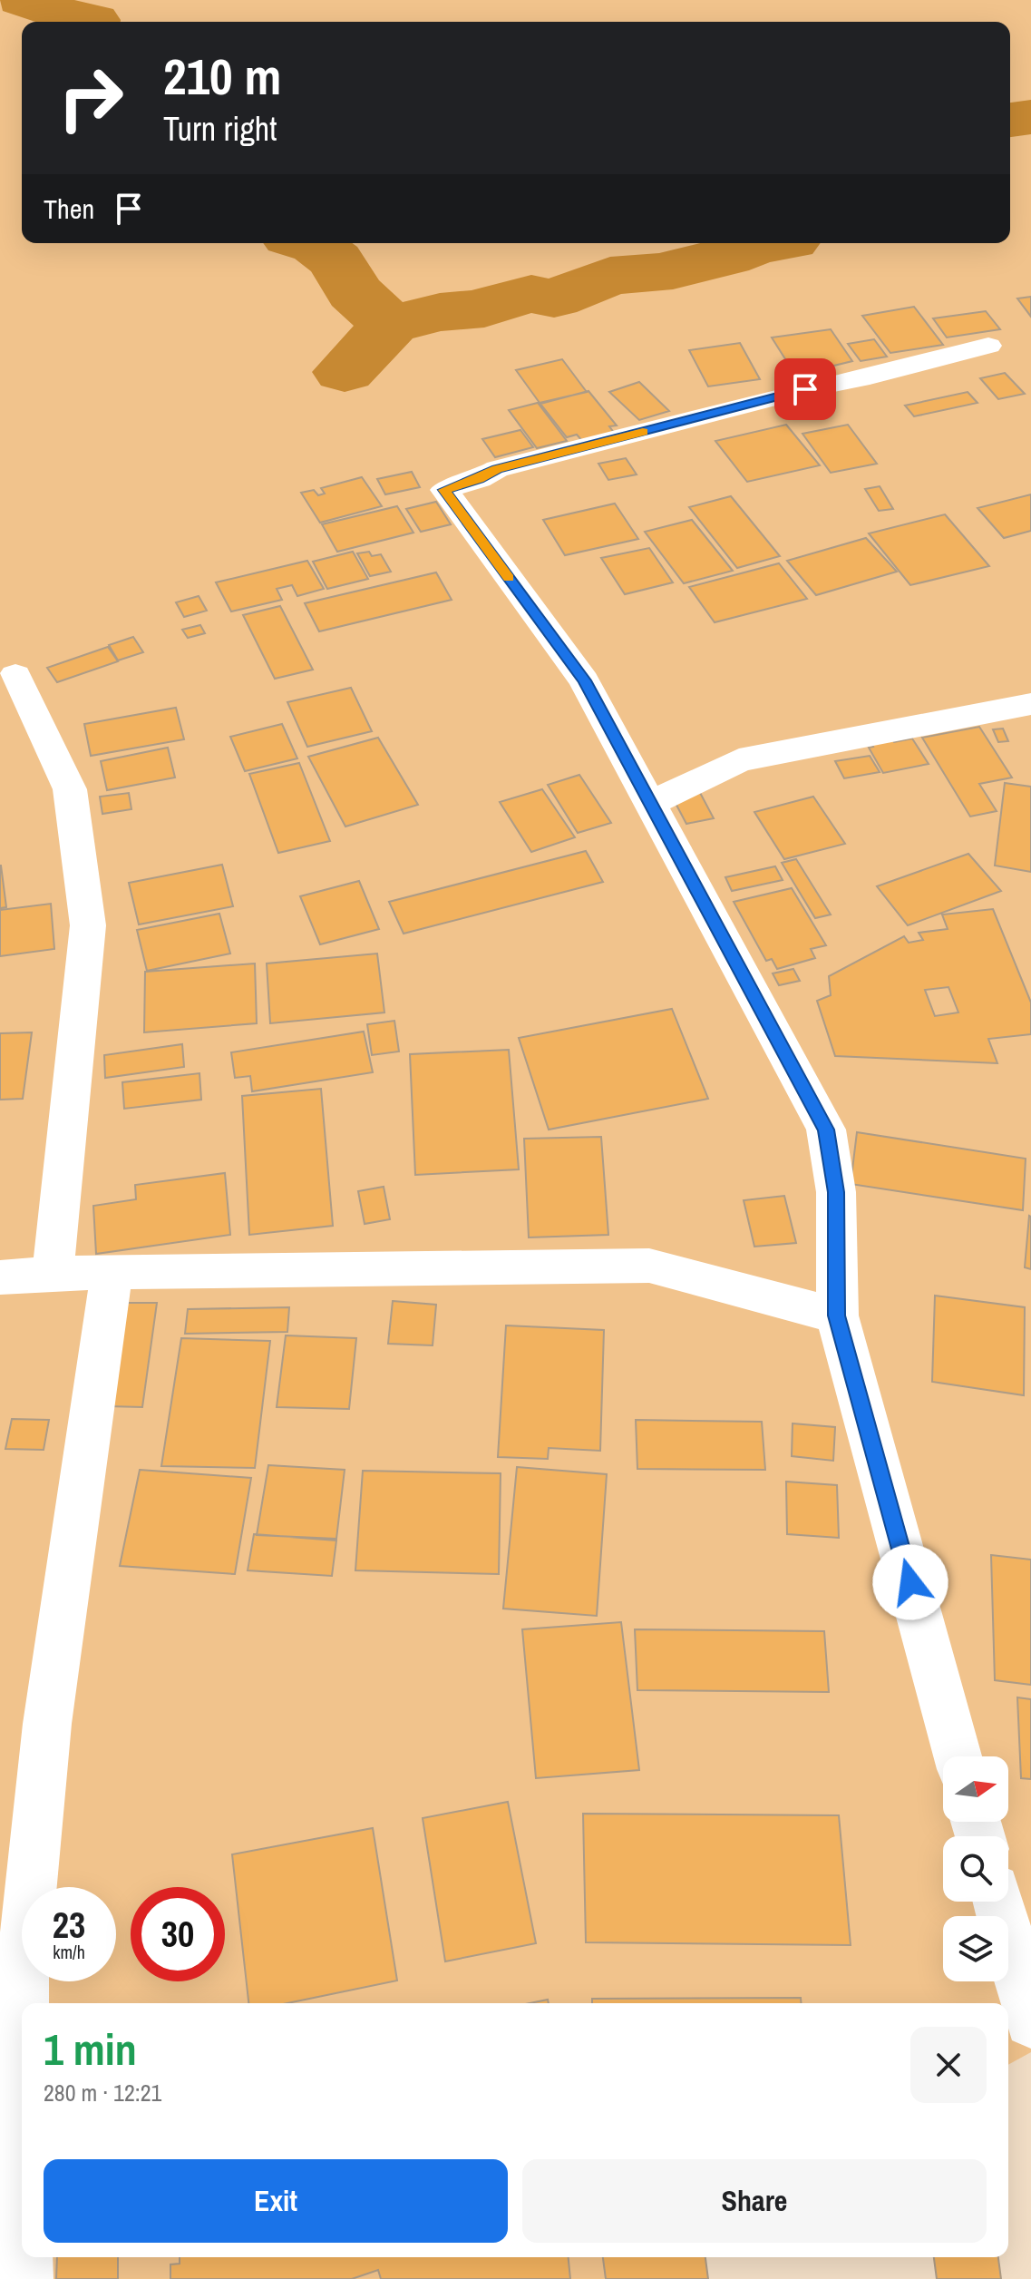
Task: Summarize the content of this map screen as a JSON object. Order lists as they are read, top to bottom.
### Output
{
  "north": "right",
  "page": {
    "turn": ["210 m", "Turn right"],
    "then": "Then",
    "speed": "23 km/h",
    "limit": "30",
    "heading": ["1 min", "280 m · 12:21"],
    "buttons": ["Exit", "Share"]
  }
}
